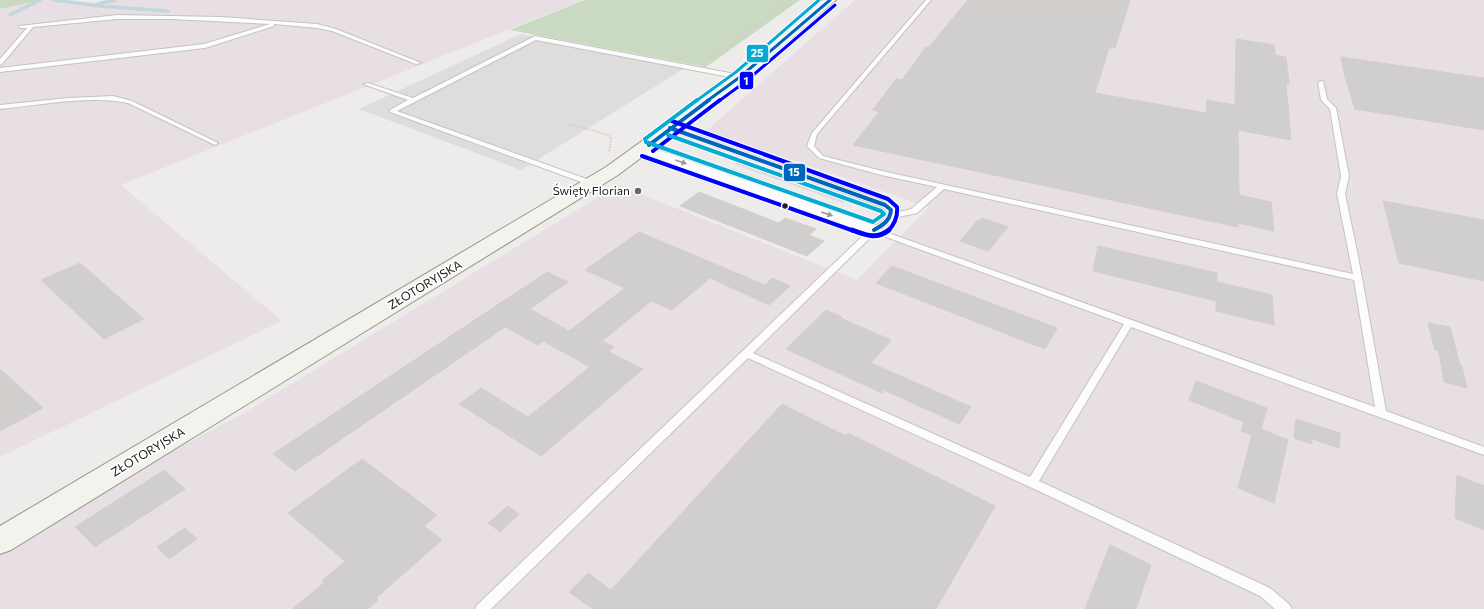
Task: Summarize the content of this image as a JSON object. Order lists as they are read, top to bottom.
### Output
{
  "streets": {
    "main road": ["ZŁOTORYJSKA"]
  },
  "places": ["Święty Florian"],
  "lines": ["transit line 15", "transit line 25", "transit line 1"]
}
